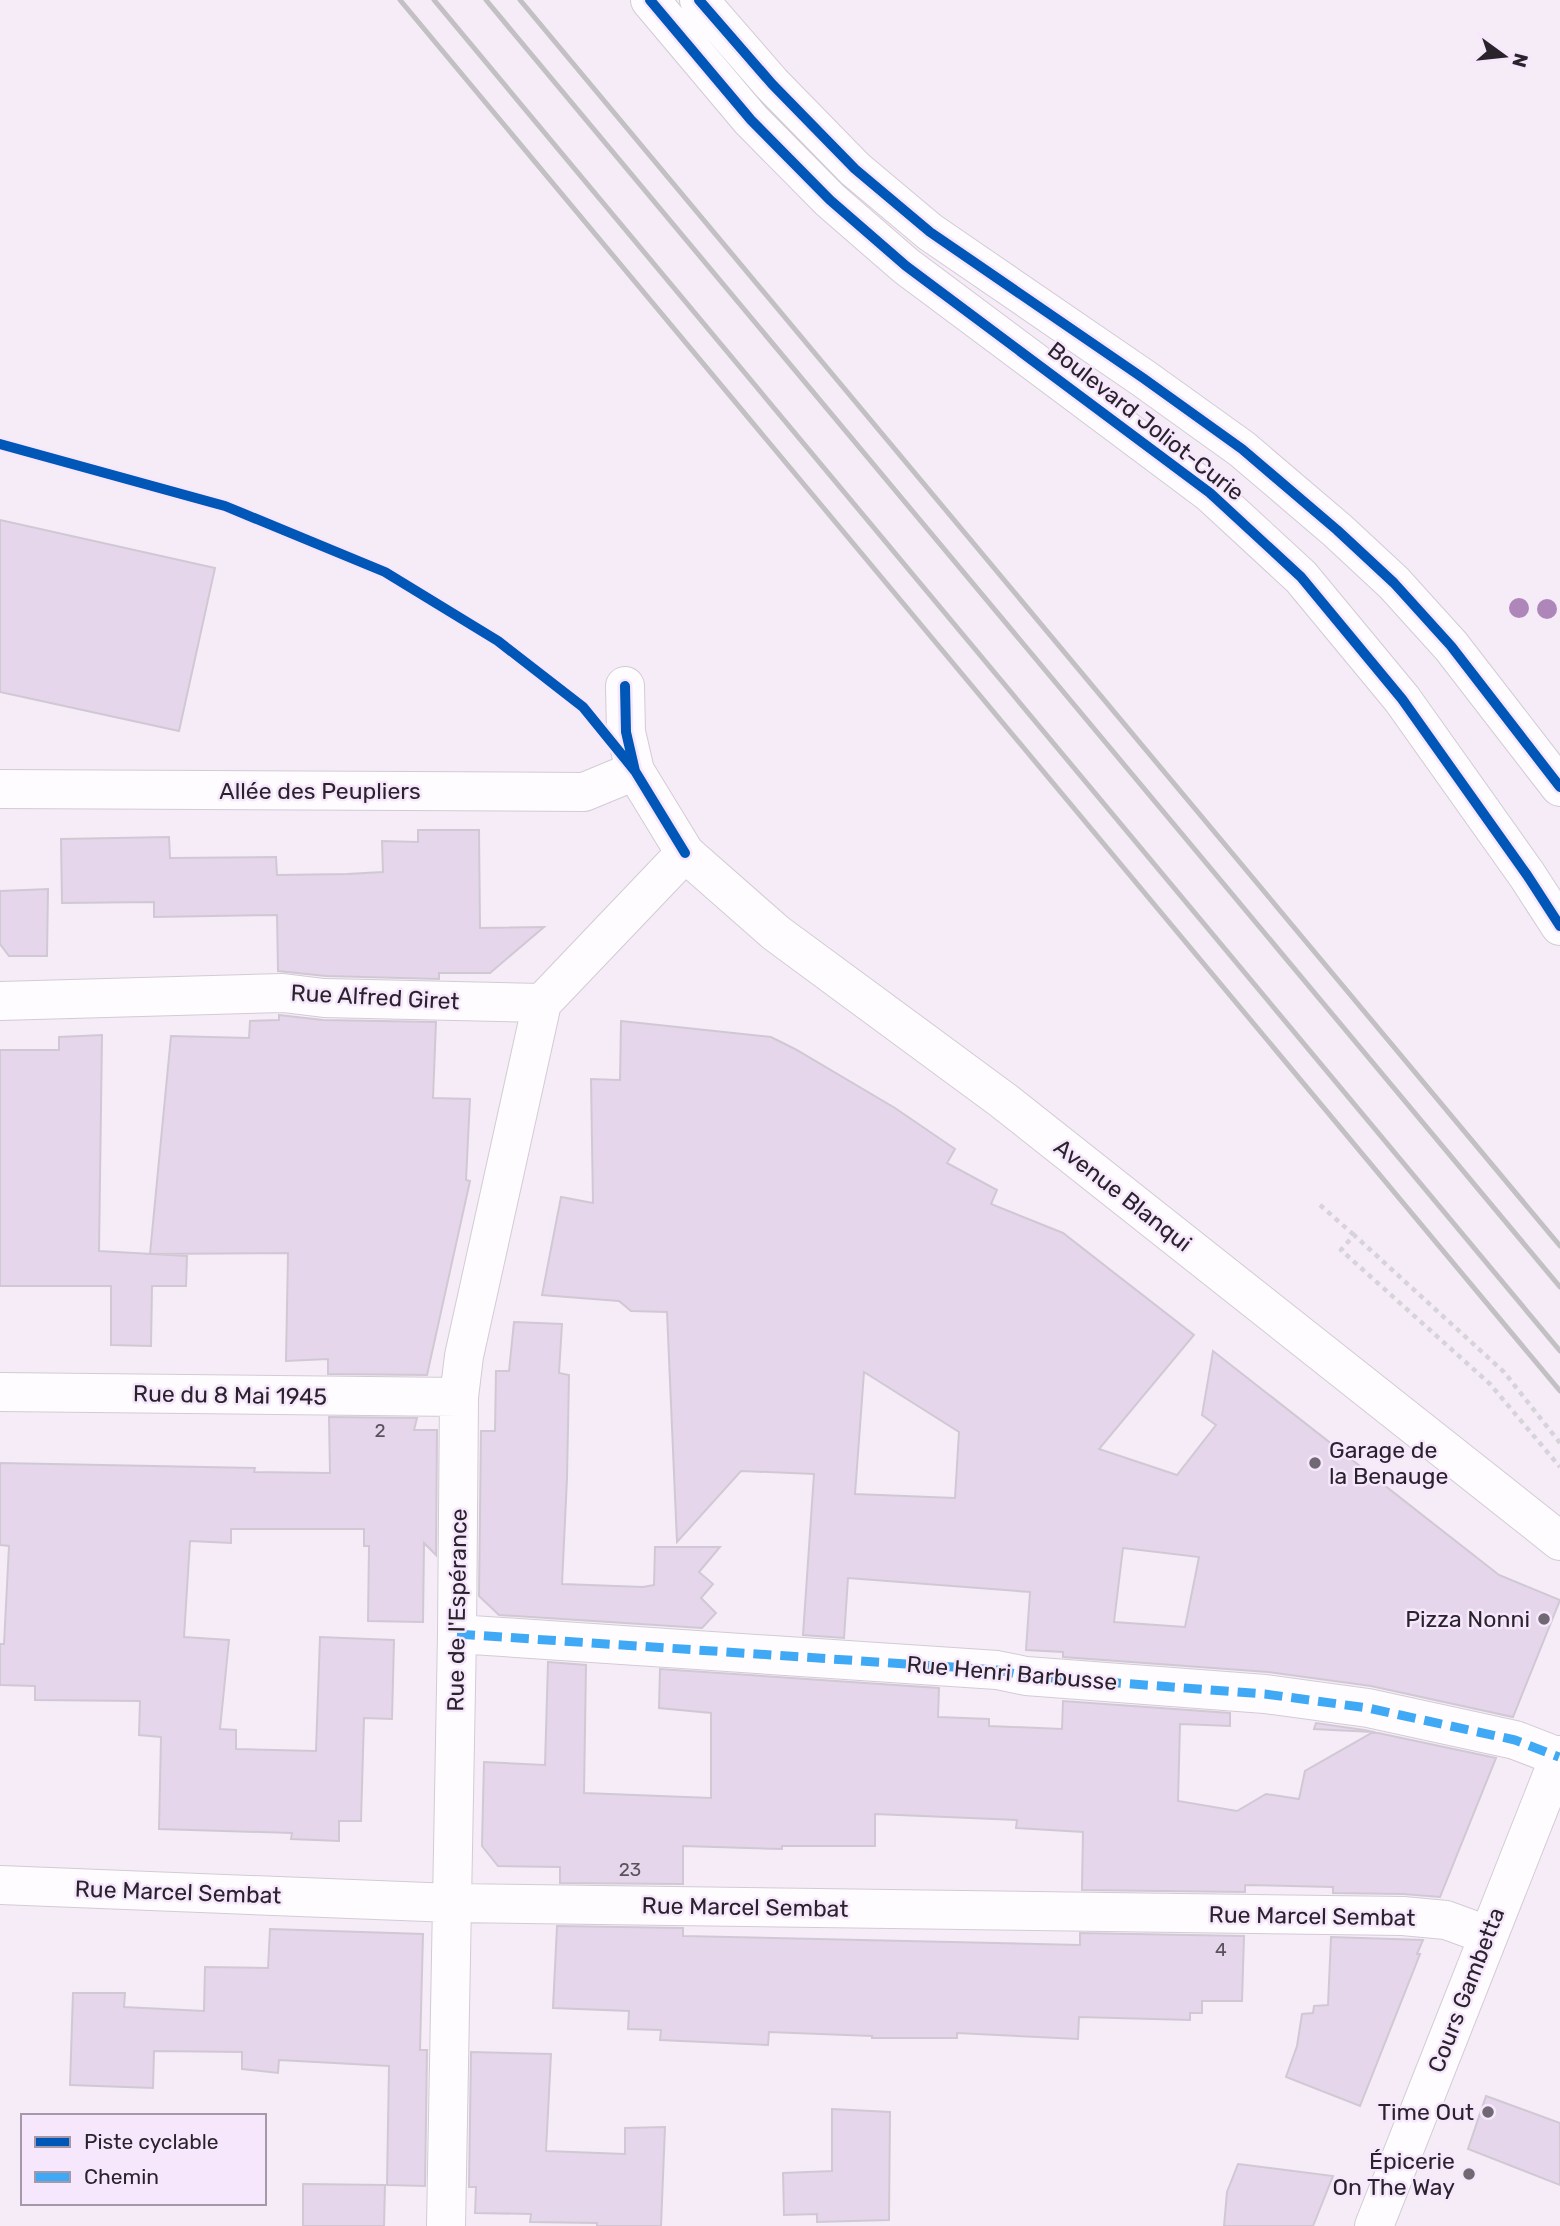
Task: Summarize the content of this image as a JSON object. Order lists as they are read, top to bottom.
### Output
{
  "streets": {
    "street": [
      "Boulevard Joliot-Curie",
      "Allée des Peupliers",
      "Rue Alfred Giret",
      "Avenue Blanqui",
      "Rue du 8 Mai 1945",
      "Rue de l'Espérance",
      "Rue Henri Barbusse",
      "Rue Marcel Sembat",
      "Cours Gambetta"
    ]
  },
  "crossings": [
    ["Allée des Peupliers", "Avenue Blanqui"],
    ["Rue Alfred Giret", "Rue de l'Espérance"],
    ["Rue du 8 Mai 1945", "Rue de l'Espérance"],
    ["Rue de l'Espérance", "Rue Henri Barbusse"],
    ["Rue de l'Espérance", "Rue Marcel Sembat"],
    ["Rue Henri Barbusse", "Cours Gambetta"],
    ["Rue Marcel Sembat", "Cours Gambetta"]
  ],
  "places": [
    "Garage de la Benauge",
    "Pizza Nonni",
    "Time Out",
    "Épicerie On The Way"
  ],
  "house_numbers": ["2", "23", "4"],
  "legend": ["Piste cyclable", "Chemin"],
  "north": "right"
}
